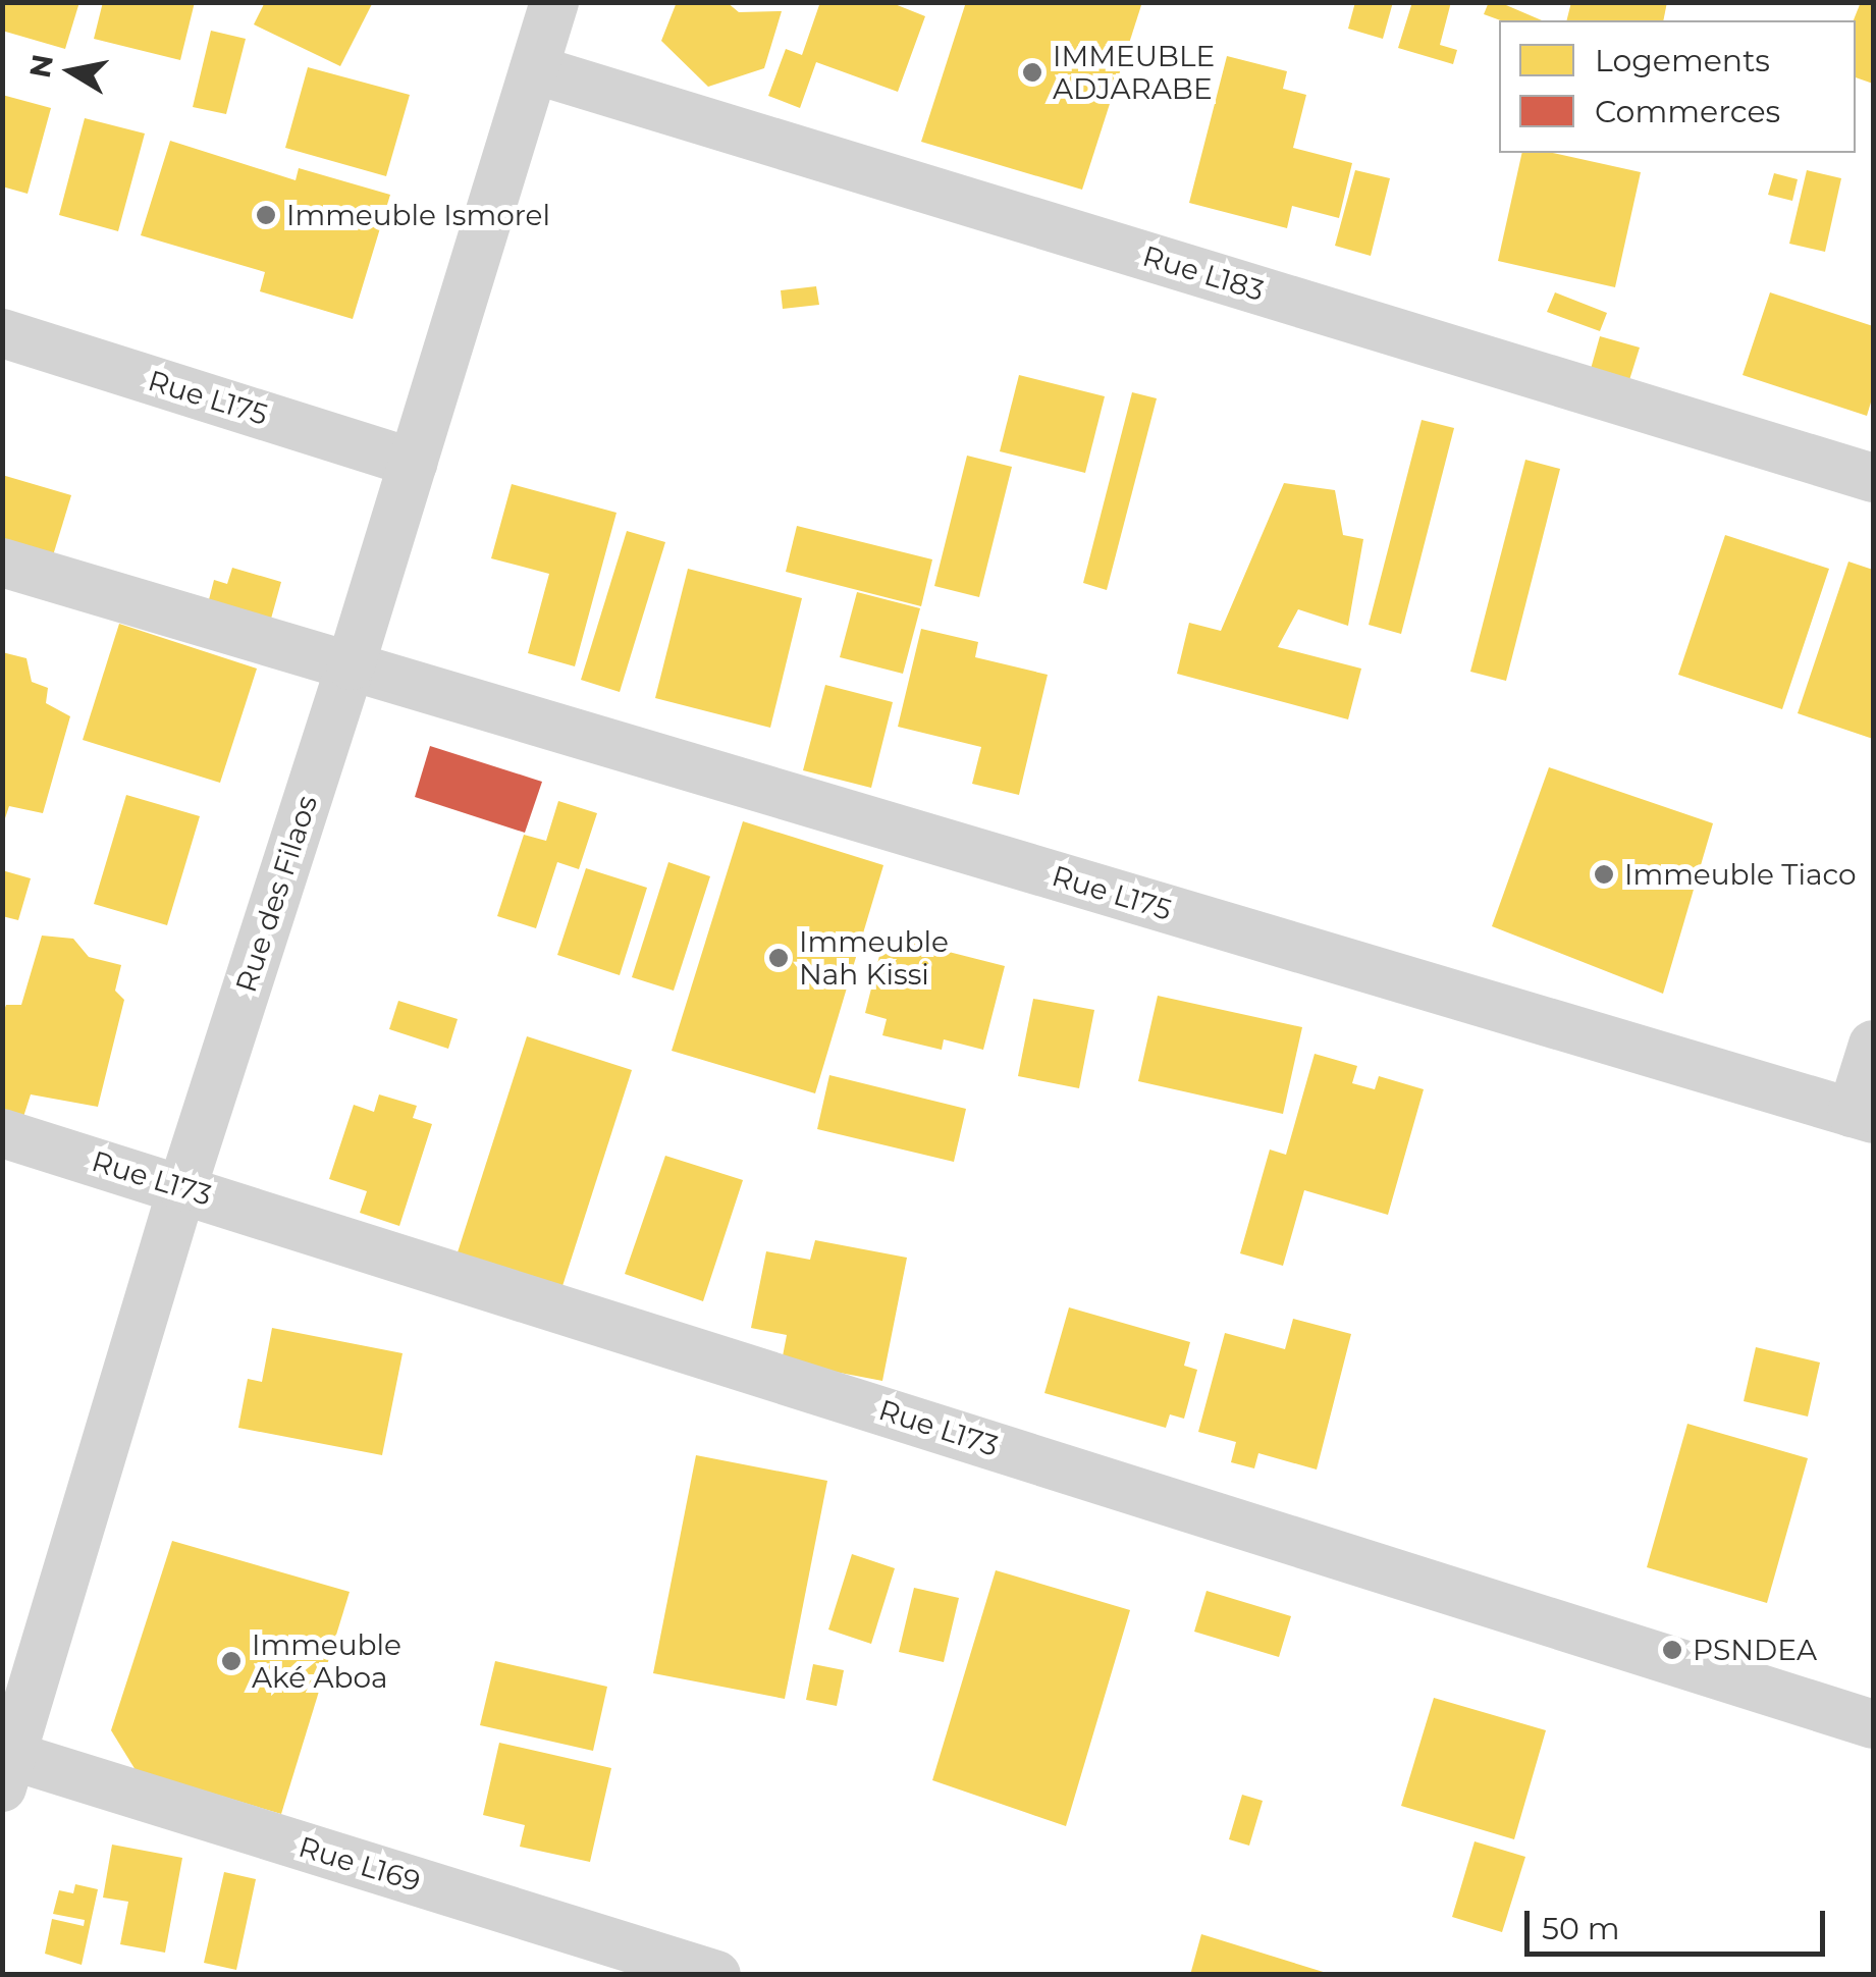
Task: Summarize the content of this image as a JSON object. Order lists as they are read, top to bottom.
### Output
{
  "streets": {
    "street": [
      "Rue L183",
      "Rue L175",
      "Rue des Filaos",
      "Rue L173",
      "Rue L169"
    ]
  },
  "crossings": [
    ["Rue L183", "Rue des Filaos"],
    ["Rue L175", "Rue des Filaos"],
    ["Rue des Filaos", "Rue L173"],
    ["Rue des Filaos", "Rue L169"]
  ],
  "places": [
    "IMMEUBLE ADJARABE",
    "Immeuble Ismorel",
    "Immeuble Tiaco",
    "Immeuble Nah Kissi",
    "PSNDEA",
    "Immeuble Aké Aboa"
  ],
  "legend": ["Logements", "Commerces"],
  "scale_bar": "50 m",
  "north": "left"
}
